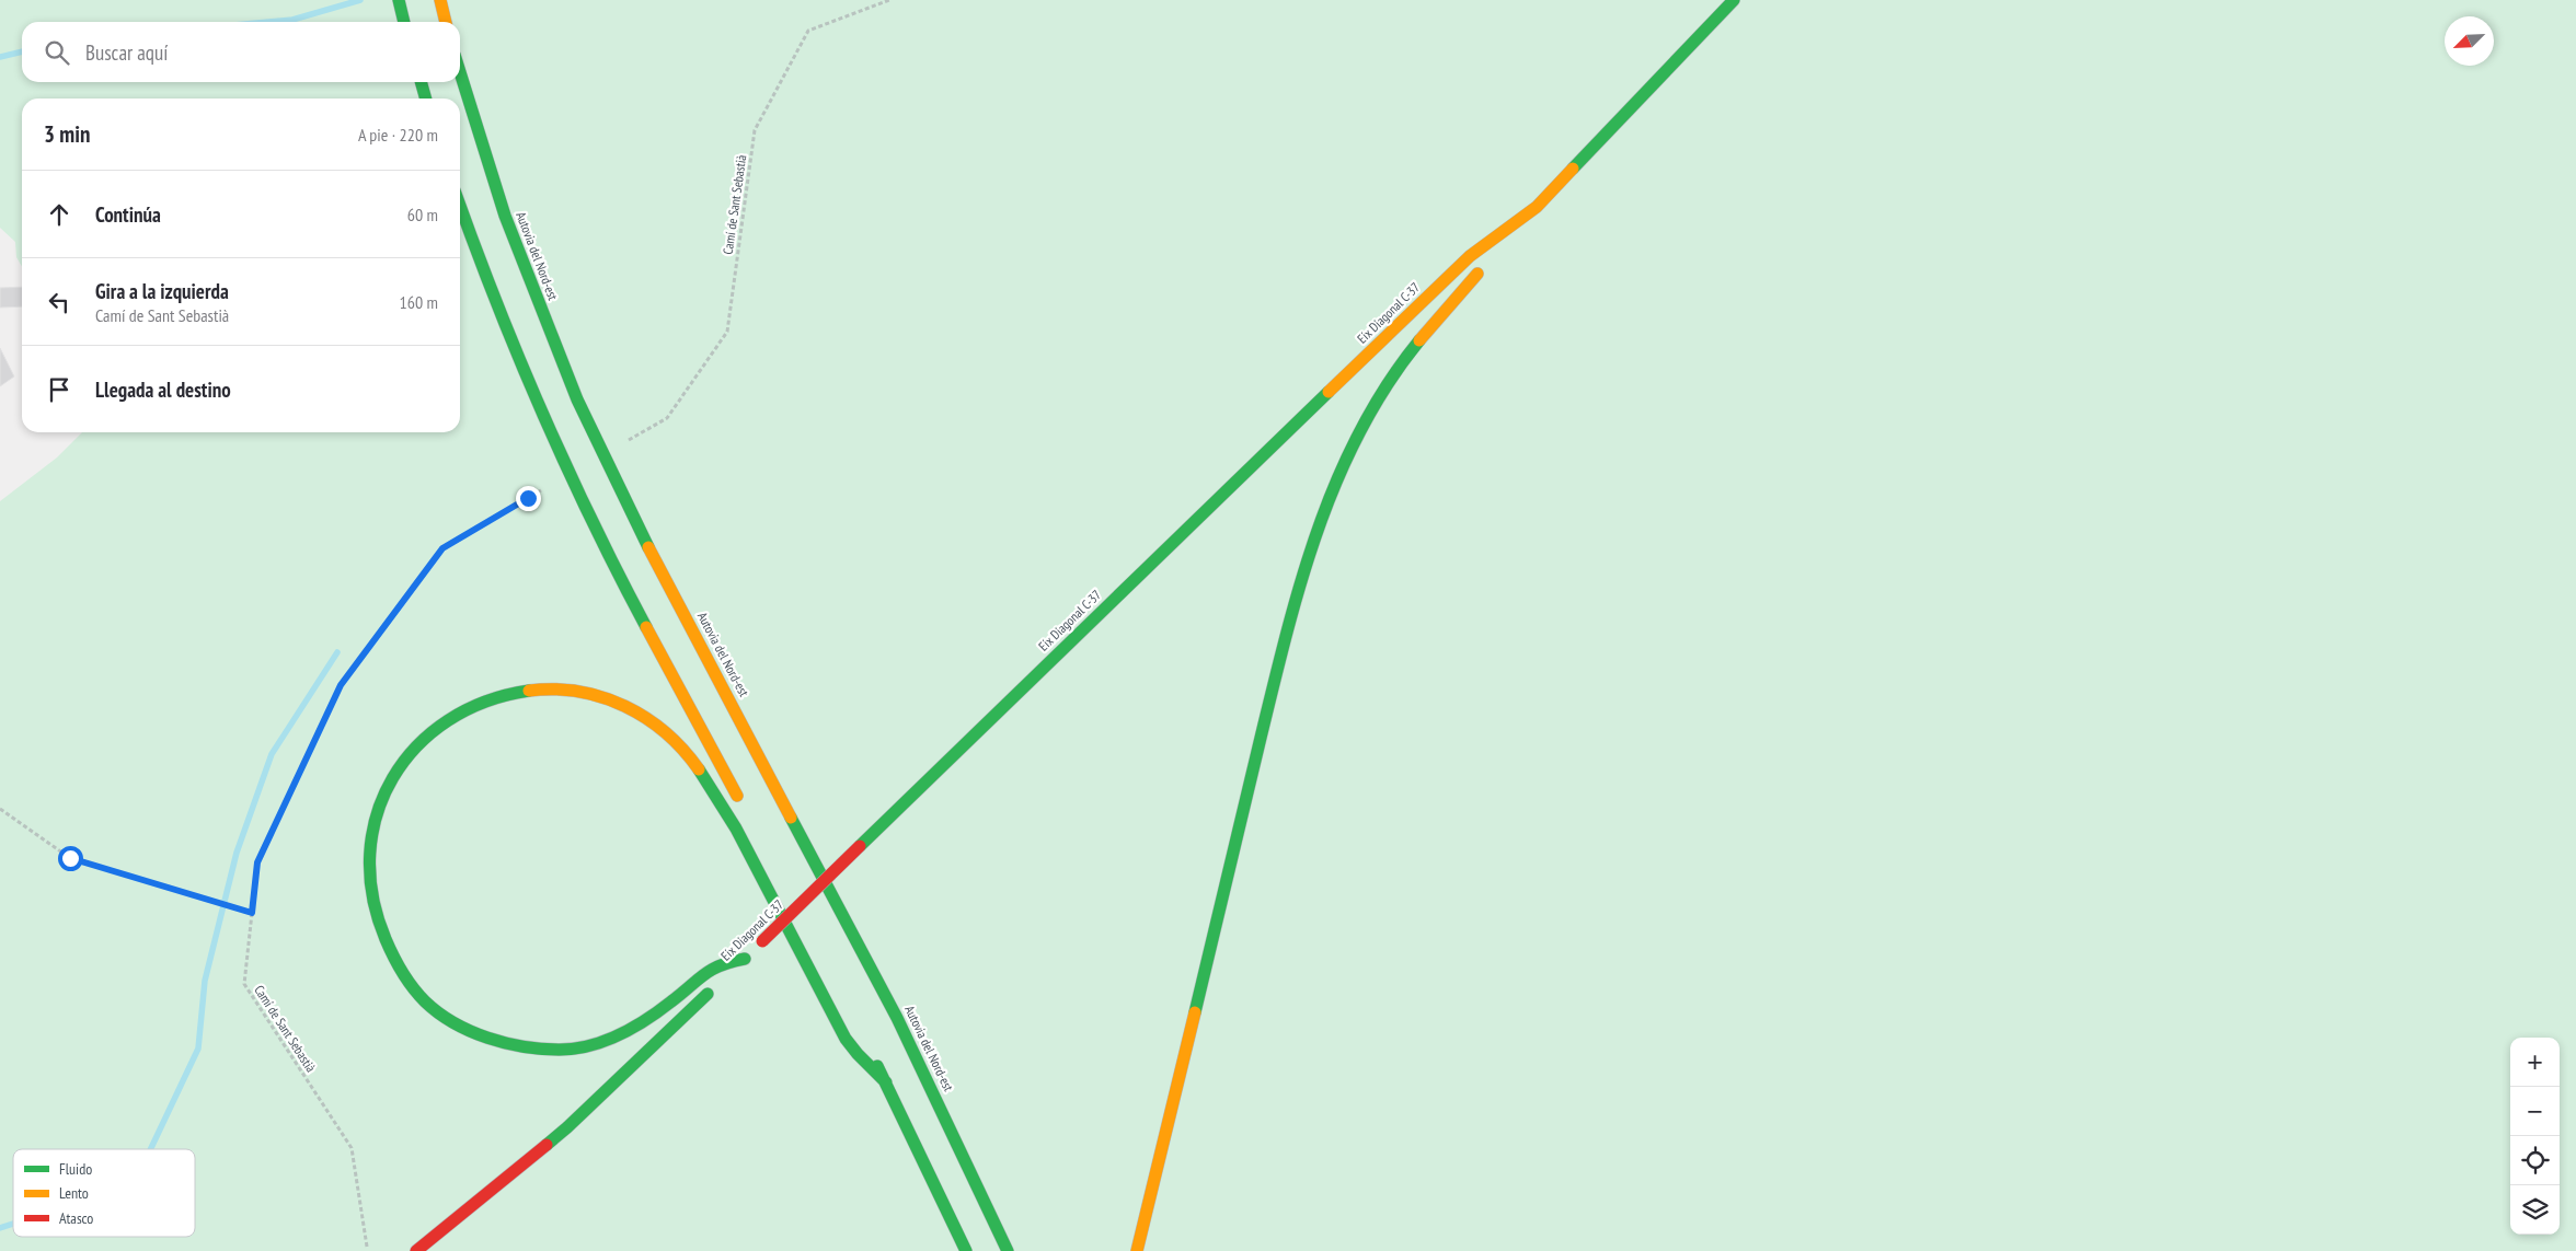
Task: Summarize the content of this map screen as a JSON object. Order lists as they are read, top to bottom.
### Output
{
  "streets": {
    "highway": ["Autovia del Nord-est", "Eix Diagonal C-37"],
    "path": ["Camí de Sant Sebastià"]
  },
  "legend": ["Fluido", "Lento", "Atasco"],
  "north": "bottom left",
  "page": {
    "search": "Buscar aquí",
    "heading": ["3 min", "A pie · 220 m"],
    "list": [
      ["Continúa", "60 m"],
      ["Gira a la izquierda", "Camí de Sant Sebastià", "160 m"],
      "Llegada al destino"
    ],
    "map_buttons": ["+", "−"]
  }
}
